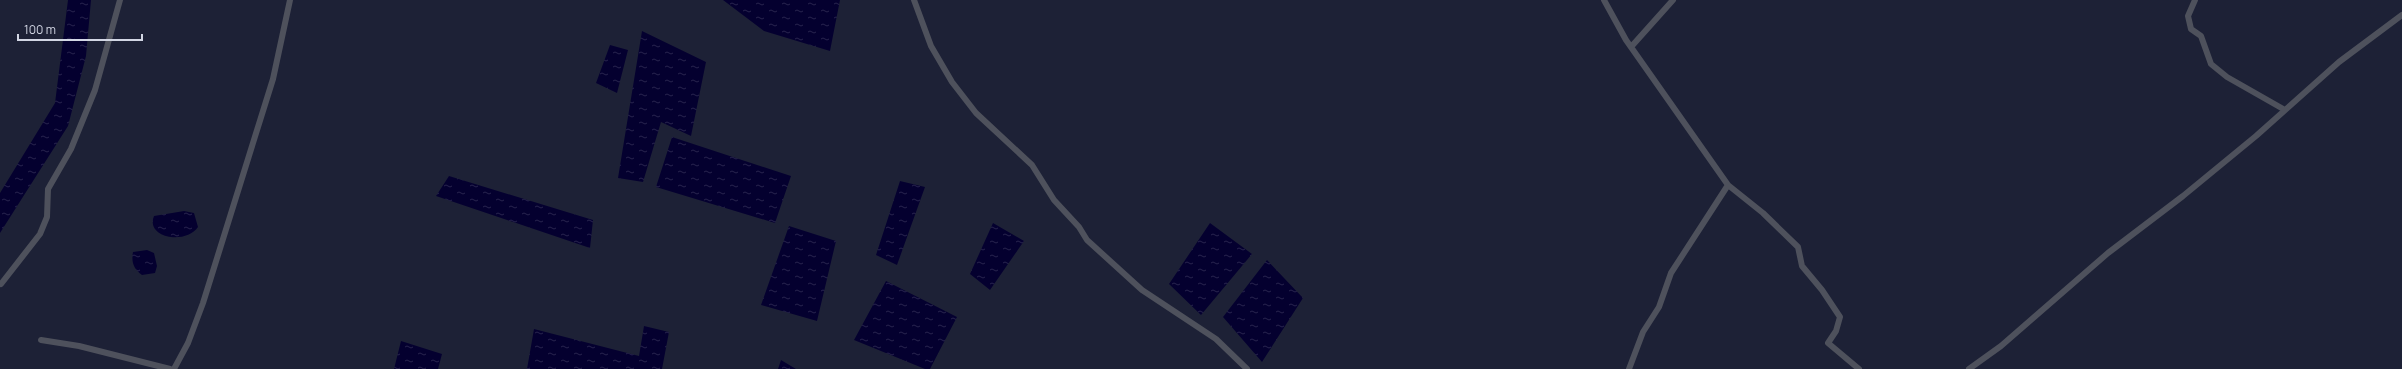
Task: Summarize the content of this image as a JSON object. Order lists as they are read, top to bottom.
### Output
{
  "scale_bar": "100 m"
}
